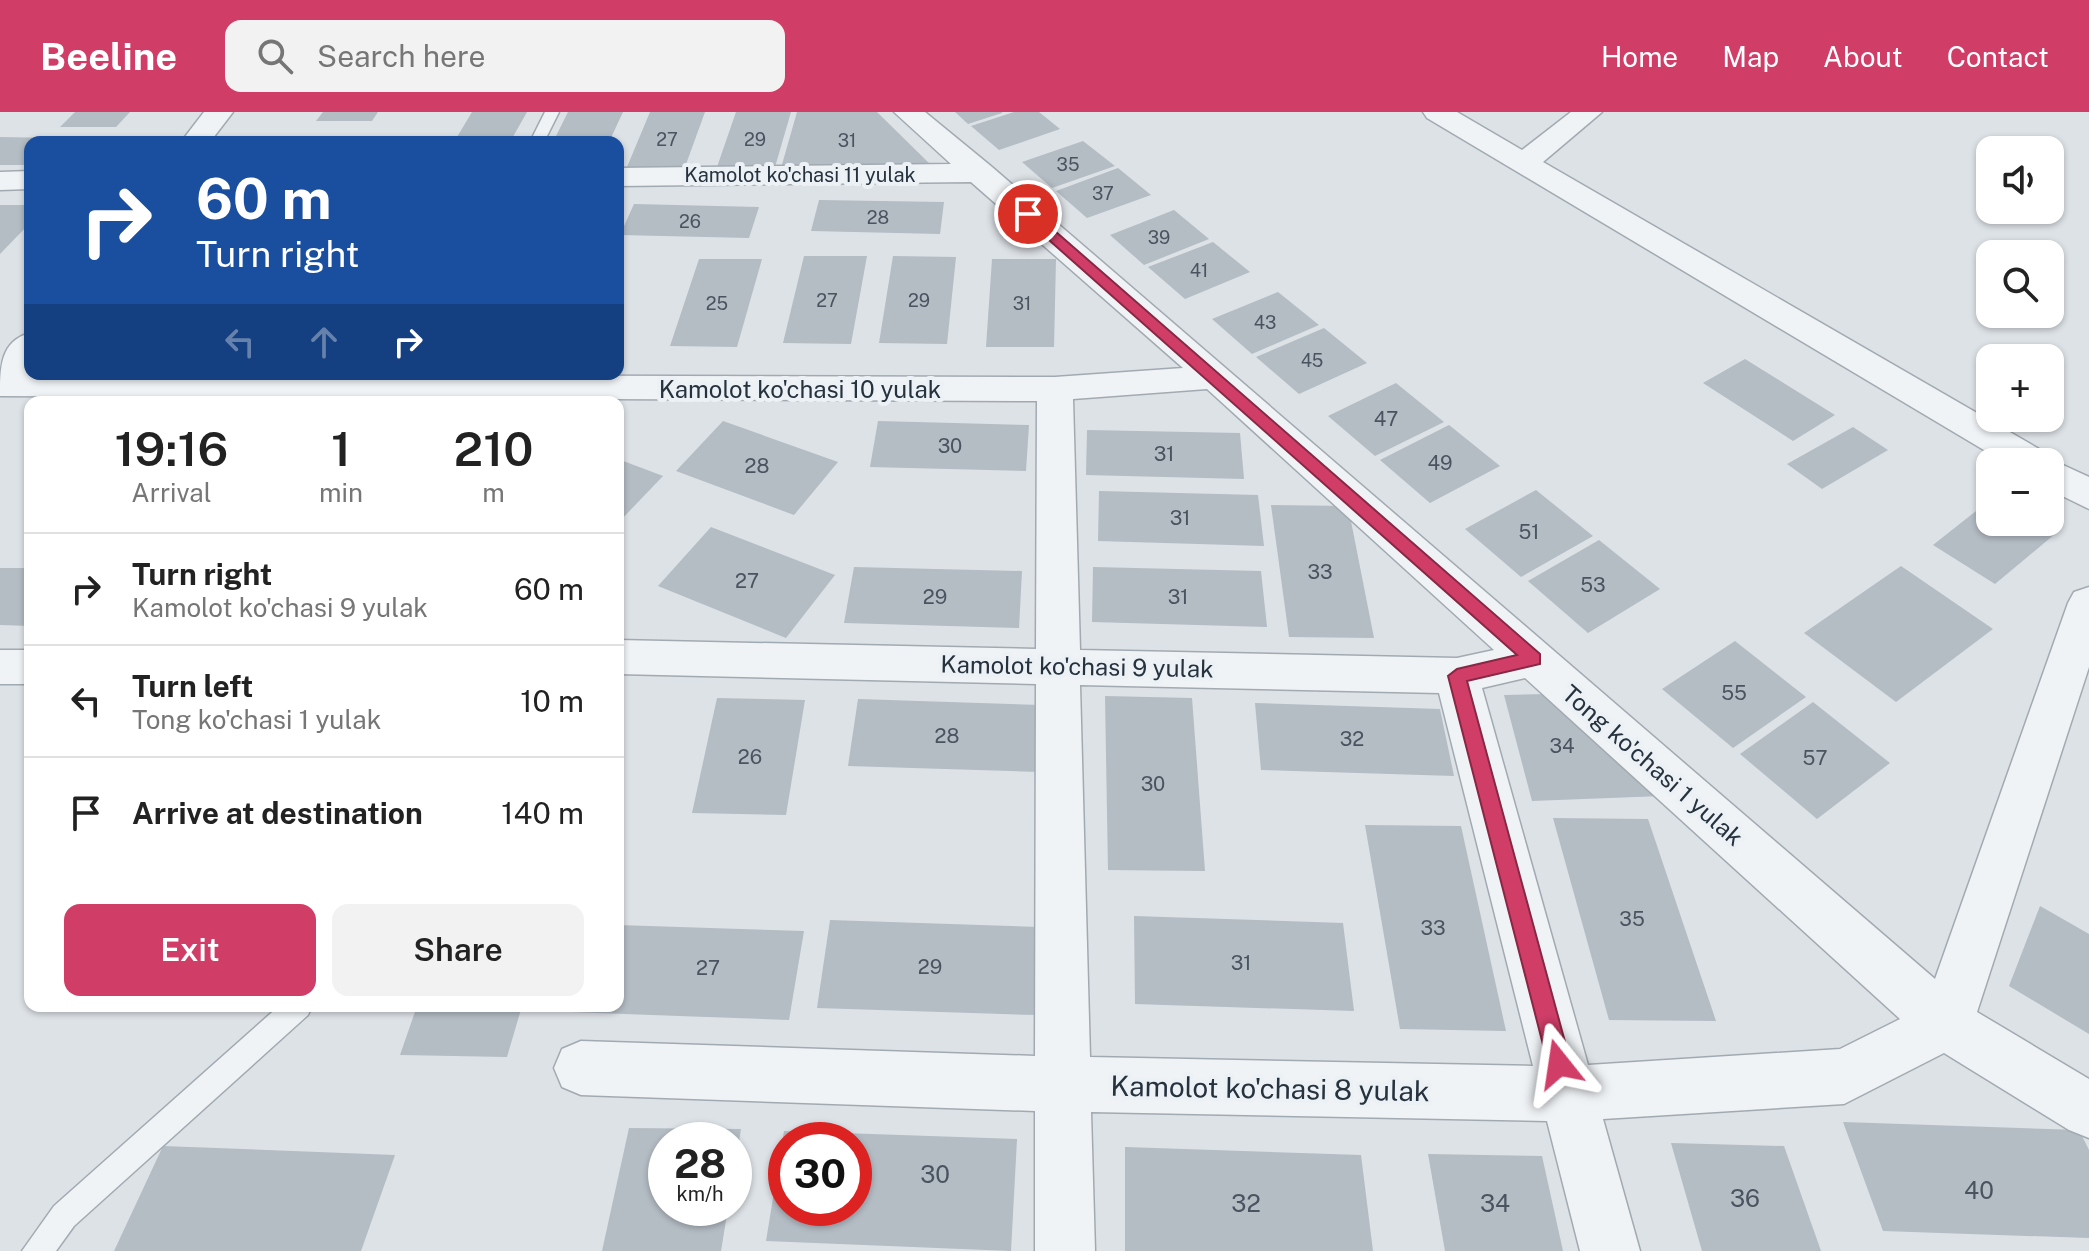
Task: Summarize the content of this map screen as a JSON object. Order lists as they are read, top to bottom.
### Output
{
  "streets": {
    "street": [
      "Kamolot ko'chasi 11 yulak",
      "Kamolot ko'chasi 10 yulak",
      "Kamolot ko'chasi 9 yulak",
      "Tong ko'chasi 1 yulak",
      "Kamolot ko'chasi 8 yulak"
    ]
  },
  "crossings": [
    ["Kamolot ko'chasi 11 yulak", "Tong ko'chasi 1 yulak"],
    ["Kamolot ko'chasi 10 yulak", "Tong ko'chasi 1 yulak"],
    ["Kamolot ko'chasi 9 yulak", "Tong ko'chasi 1 yulak"],
    ["Tong ko'chasi 1 yulak", "Kamolot ko'chasi 8 yulak"]
  ],
  "house_numbers": [
    "27",
    "29",
    "31",
    "35",
    "37",
    "28",
    "26",
    "39",
    "41",
    "27",
    "29",
    "25",
    "31",
    "43",
    "45",
    "47",
    "30",
    "31",
    "49",
    "28",
    "31",
    "51",
    "33",
    "27",
    "53",
    "29",
    "31",
    "55",
    "28",
    "32",
    "34",
    "26",
    "57",
    "30",
    "35",
    "33",
    "31",
    "29",
    "27",
    "30",
    "40",
    "36",
    "32",
    "34"
  ],
  "page": {
    "header": "Beeline",
    "search": "Search here",
    "nav": [
      "Home",
      "Map",
      "About",
      "Contact"
    ],
    "map_buttons": ["+", "−"],
    "turn": ["60 m", "Turn right"],
    "eta": [
      "19:16",
      "Arrival",
      "1",
      "min",
      "210",
      "m"
    ],
    "list": [
      {
        "name": "Turn right",
        "note": "Kamolot ko'chasi 9 yulak",
        "value": "60 m"
      },
      {
        "name": "Turn left",
        "note": "Tong ko'chasi 1 yulak",
        "value": "10 m"
      },
      {
        "name": "Arrive at destination",
        "value": "140 m"
      }
    ],
    "buttons": ["Exit", "Share"],
    "speed": "28 km/h",
    "limit": "30"
  }
}
